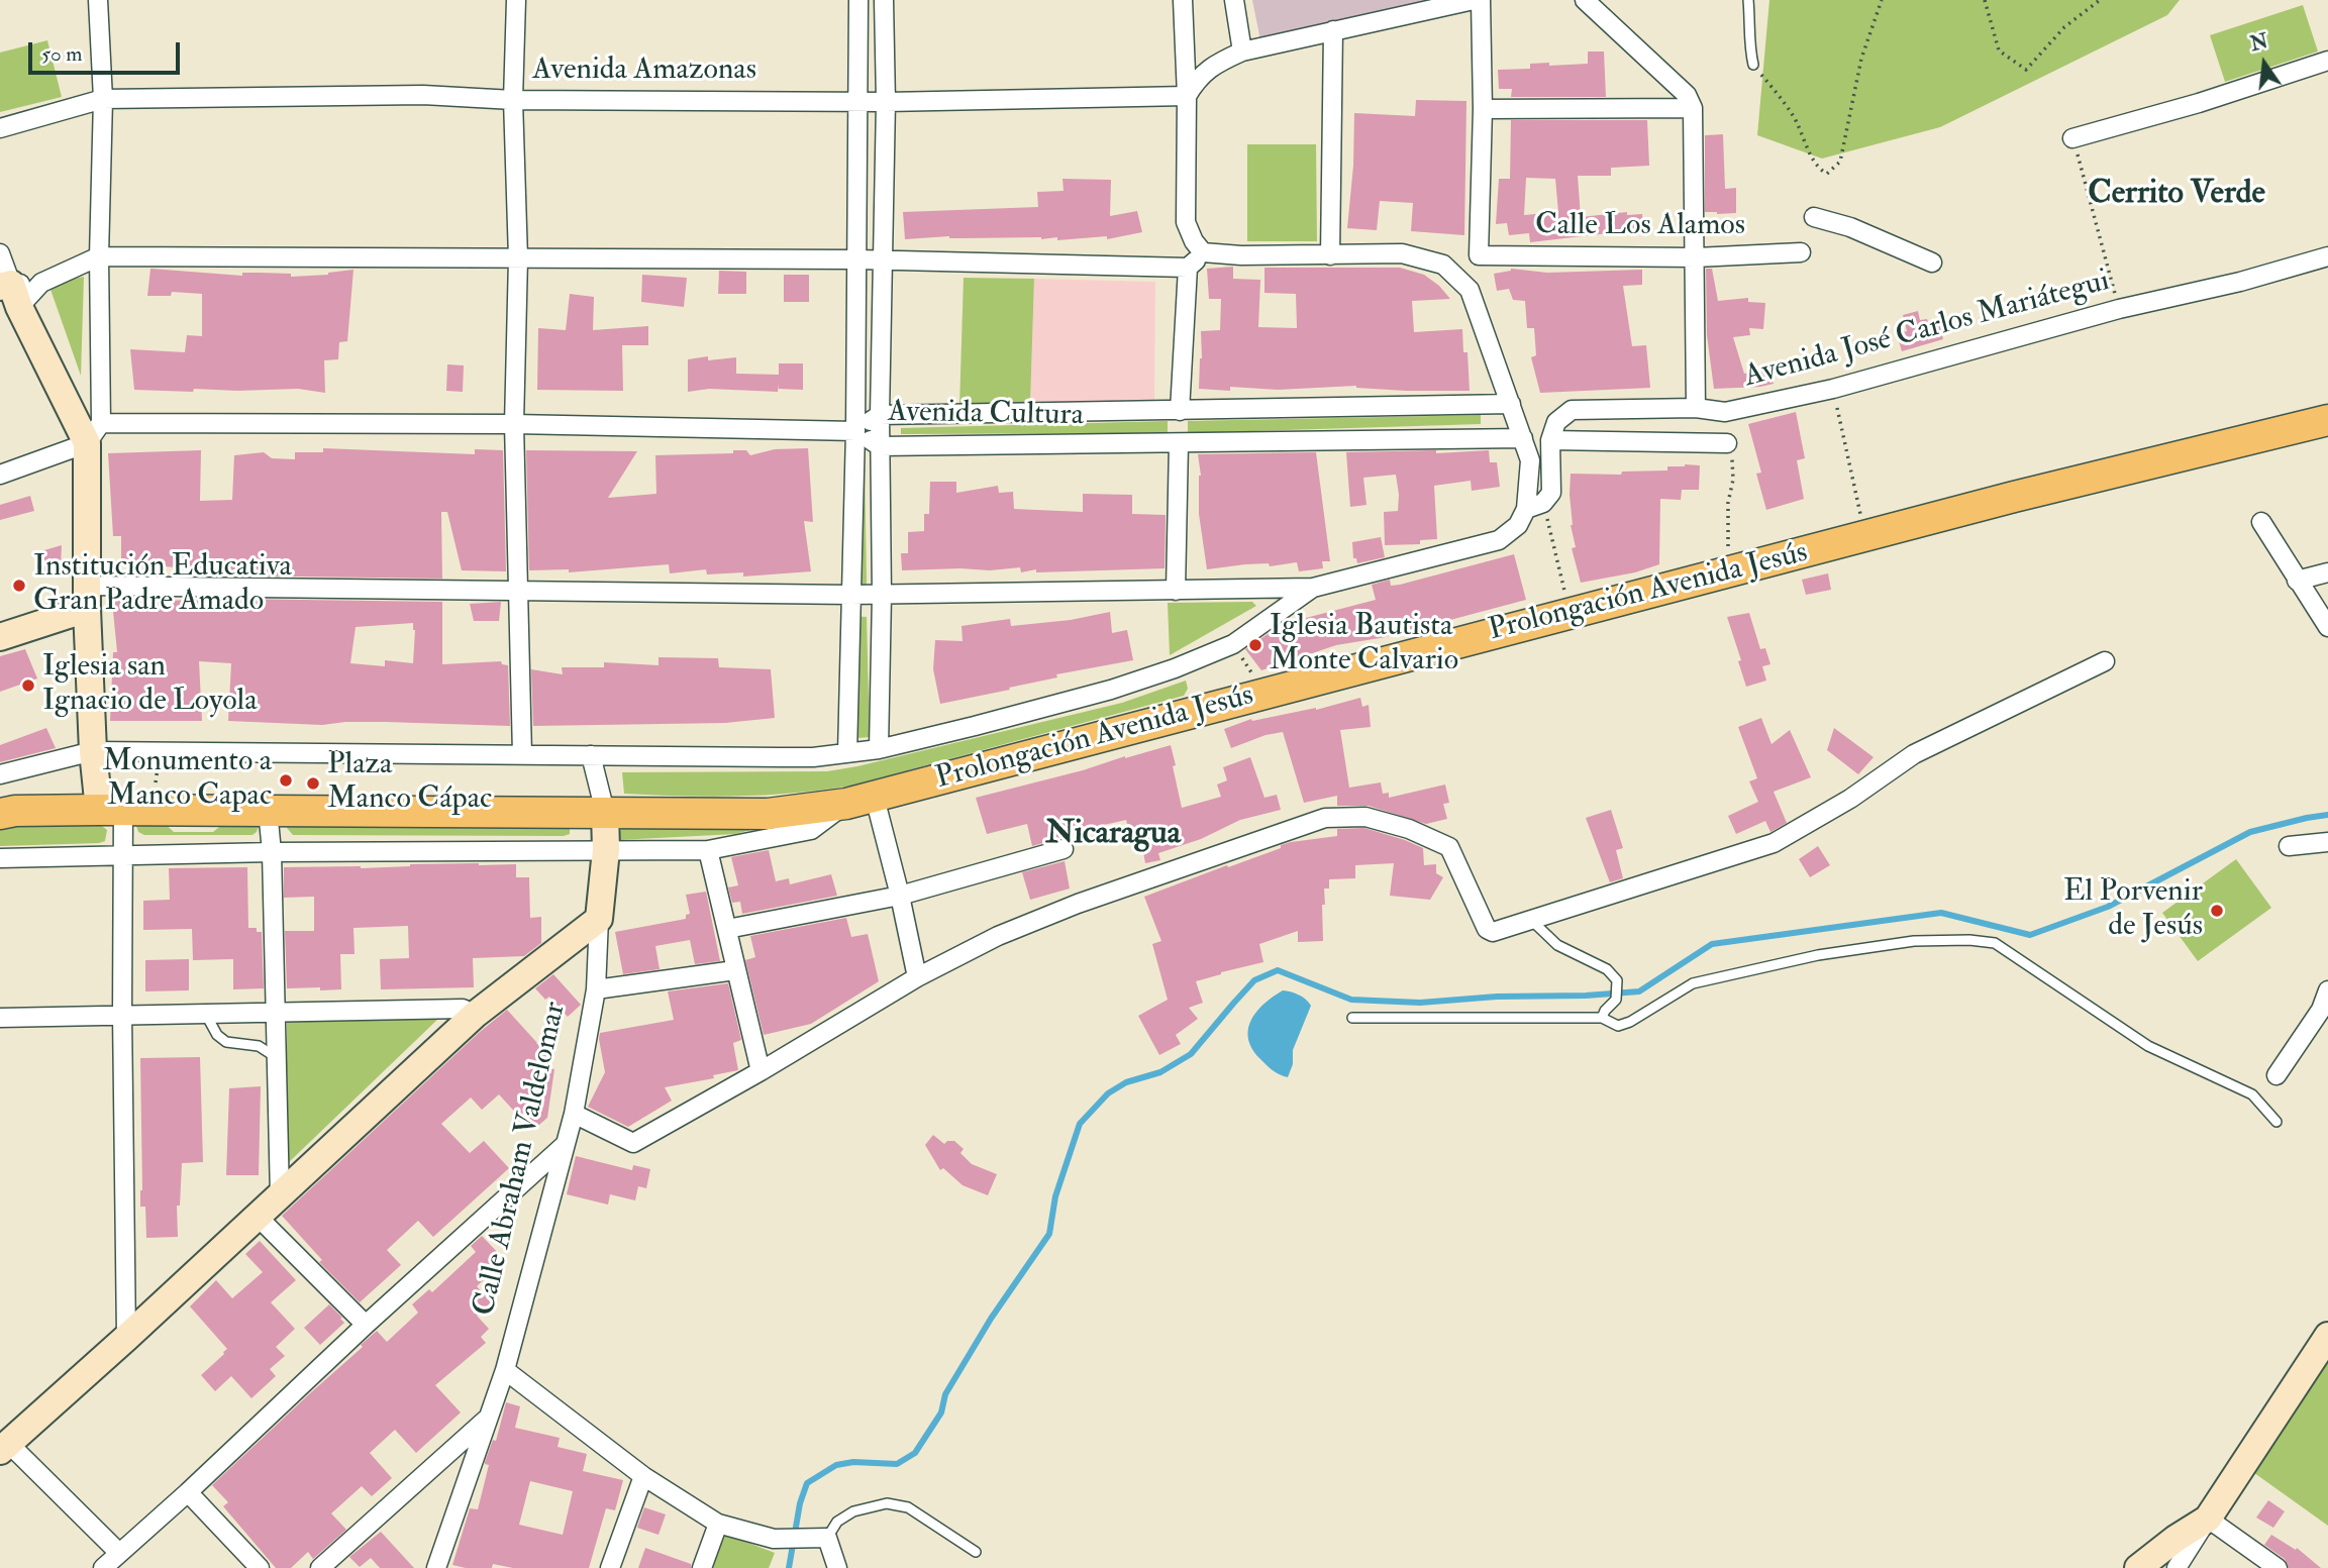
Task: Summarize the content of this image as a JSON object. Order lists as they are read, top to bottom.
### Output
{
  "streets": {
    "main road": ["Prolongación Avenida Jesús"],
    "street": [
      "Avenida Amazonas",
      "Calle Los Alamos",
      "Avenida José Carlos Mariátegui",
      "Avenida Cultura",
      "Calle Abraham Valdelomar"
    ]
  },
  "crossings": [
    ["Prolongación Avenida Jesús", "Calle Abraham Valdelomar"]
  ],
  "districts": ["Cerrito Verde", "Nicaragua"],
  "places": [
    "Institución Educativa Gran Padre Amado",
    "Iglesia Bautista Monte Calvario",
    "Iglesia san Ignacio de Loyola",
    "Monumento a Manco Capac",
    "Plaza Manco Cápac",
    "El Porvenir de Jesús"
  ],
  "scale_bar": "50 m",
  "north": "top"
}
